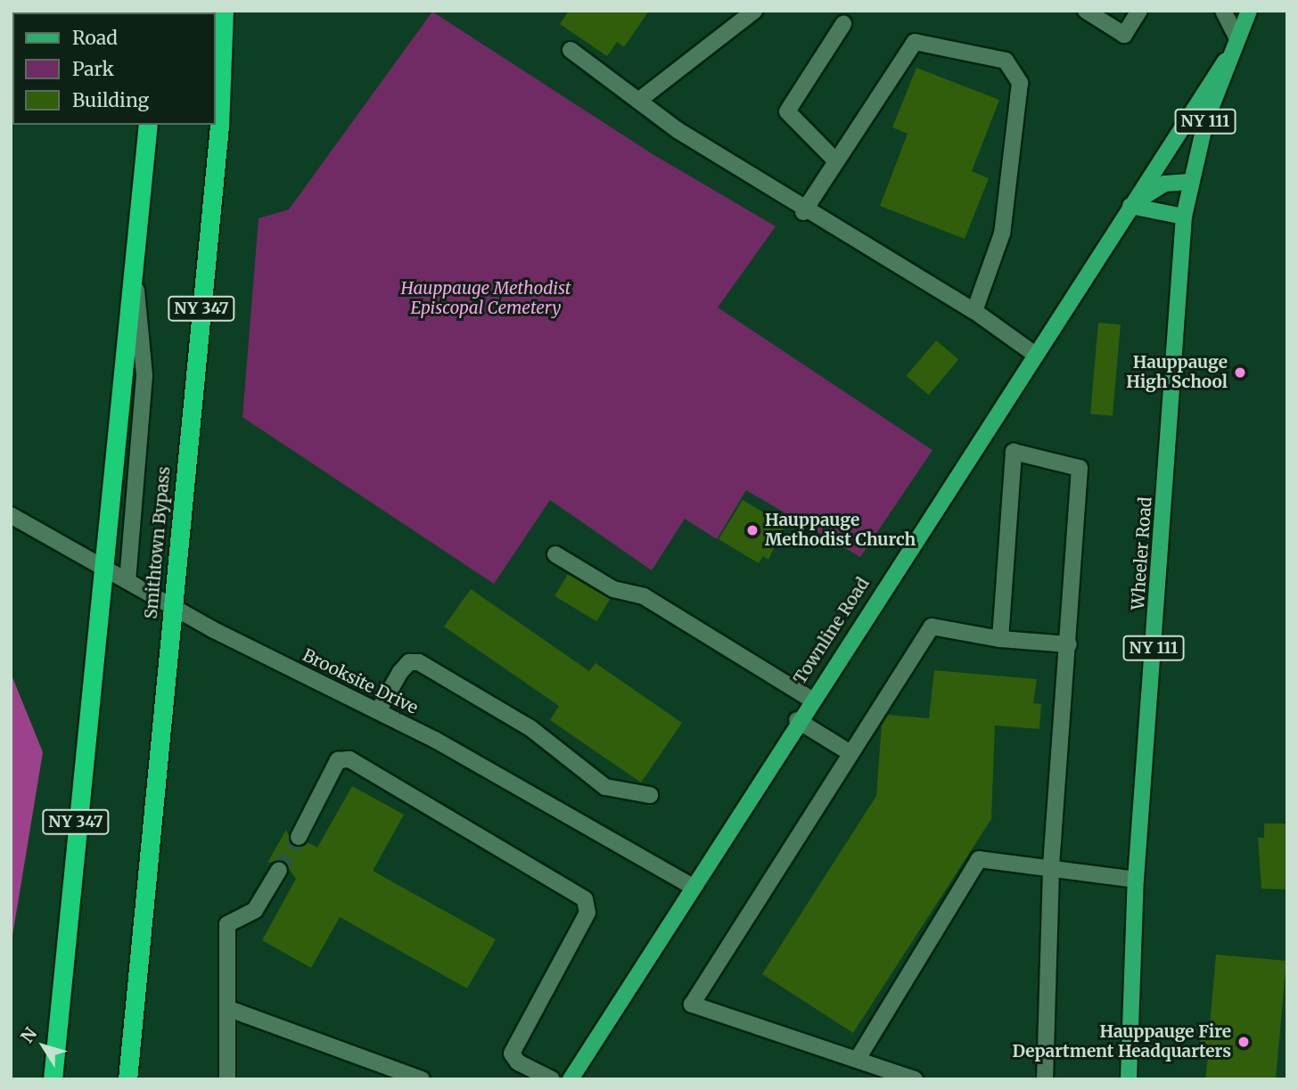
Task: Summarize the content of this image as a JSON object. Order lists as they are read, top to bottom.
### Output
{
  "streets": {
    "highway": ["NY 347", "Smithtown Bypass"],
    "main road": ["NY 111", "Wheeler Road", "Townline Road"],
    "street": ["Brooksite Drive"]
  },
  "crossings": [
    ["NY 347", "Brooksite Drive"],
    ["Smithtown Bypass", "Brooksite Drive"],
    ["Wheeler Road", "Townline Road"],
    ["Townline Road", "Brooksite Drive"]
  ],
  "parks": ["Hauppauge Methodist Episcopal Cemetery"],
  "places": ["Hauppauge High School", "Hauppauge Methodist Church", "Hauppauge Fire Department Headquarters"],
  "legend": ["Road", "Park", "Building"],
  "north": "top left"
}
